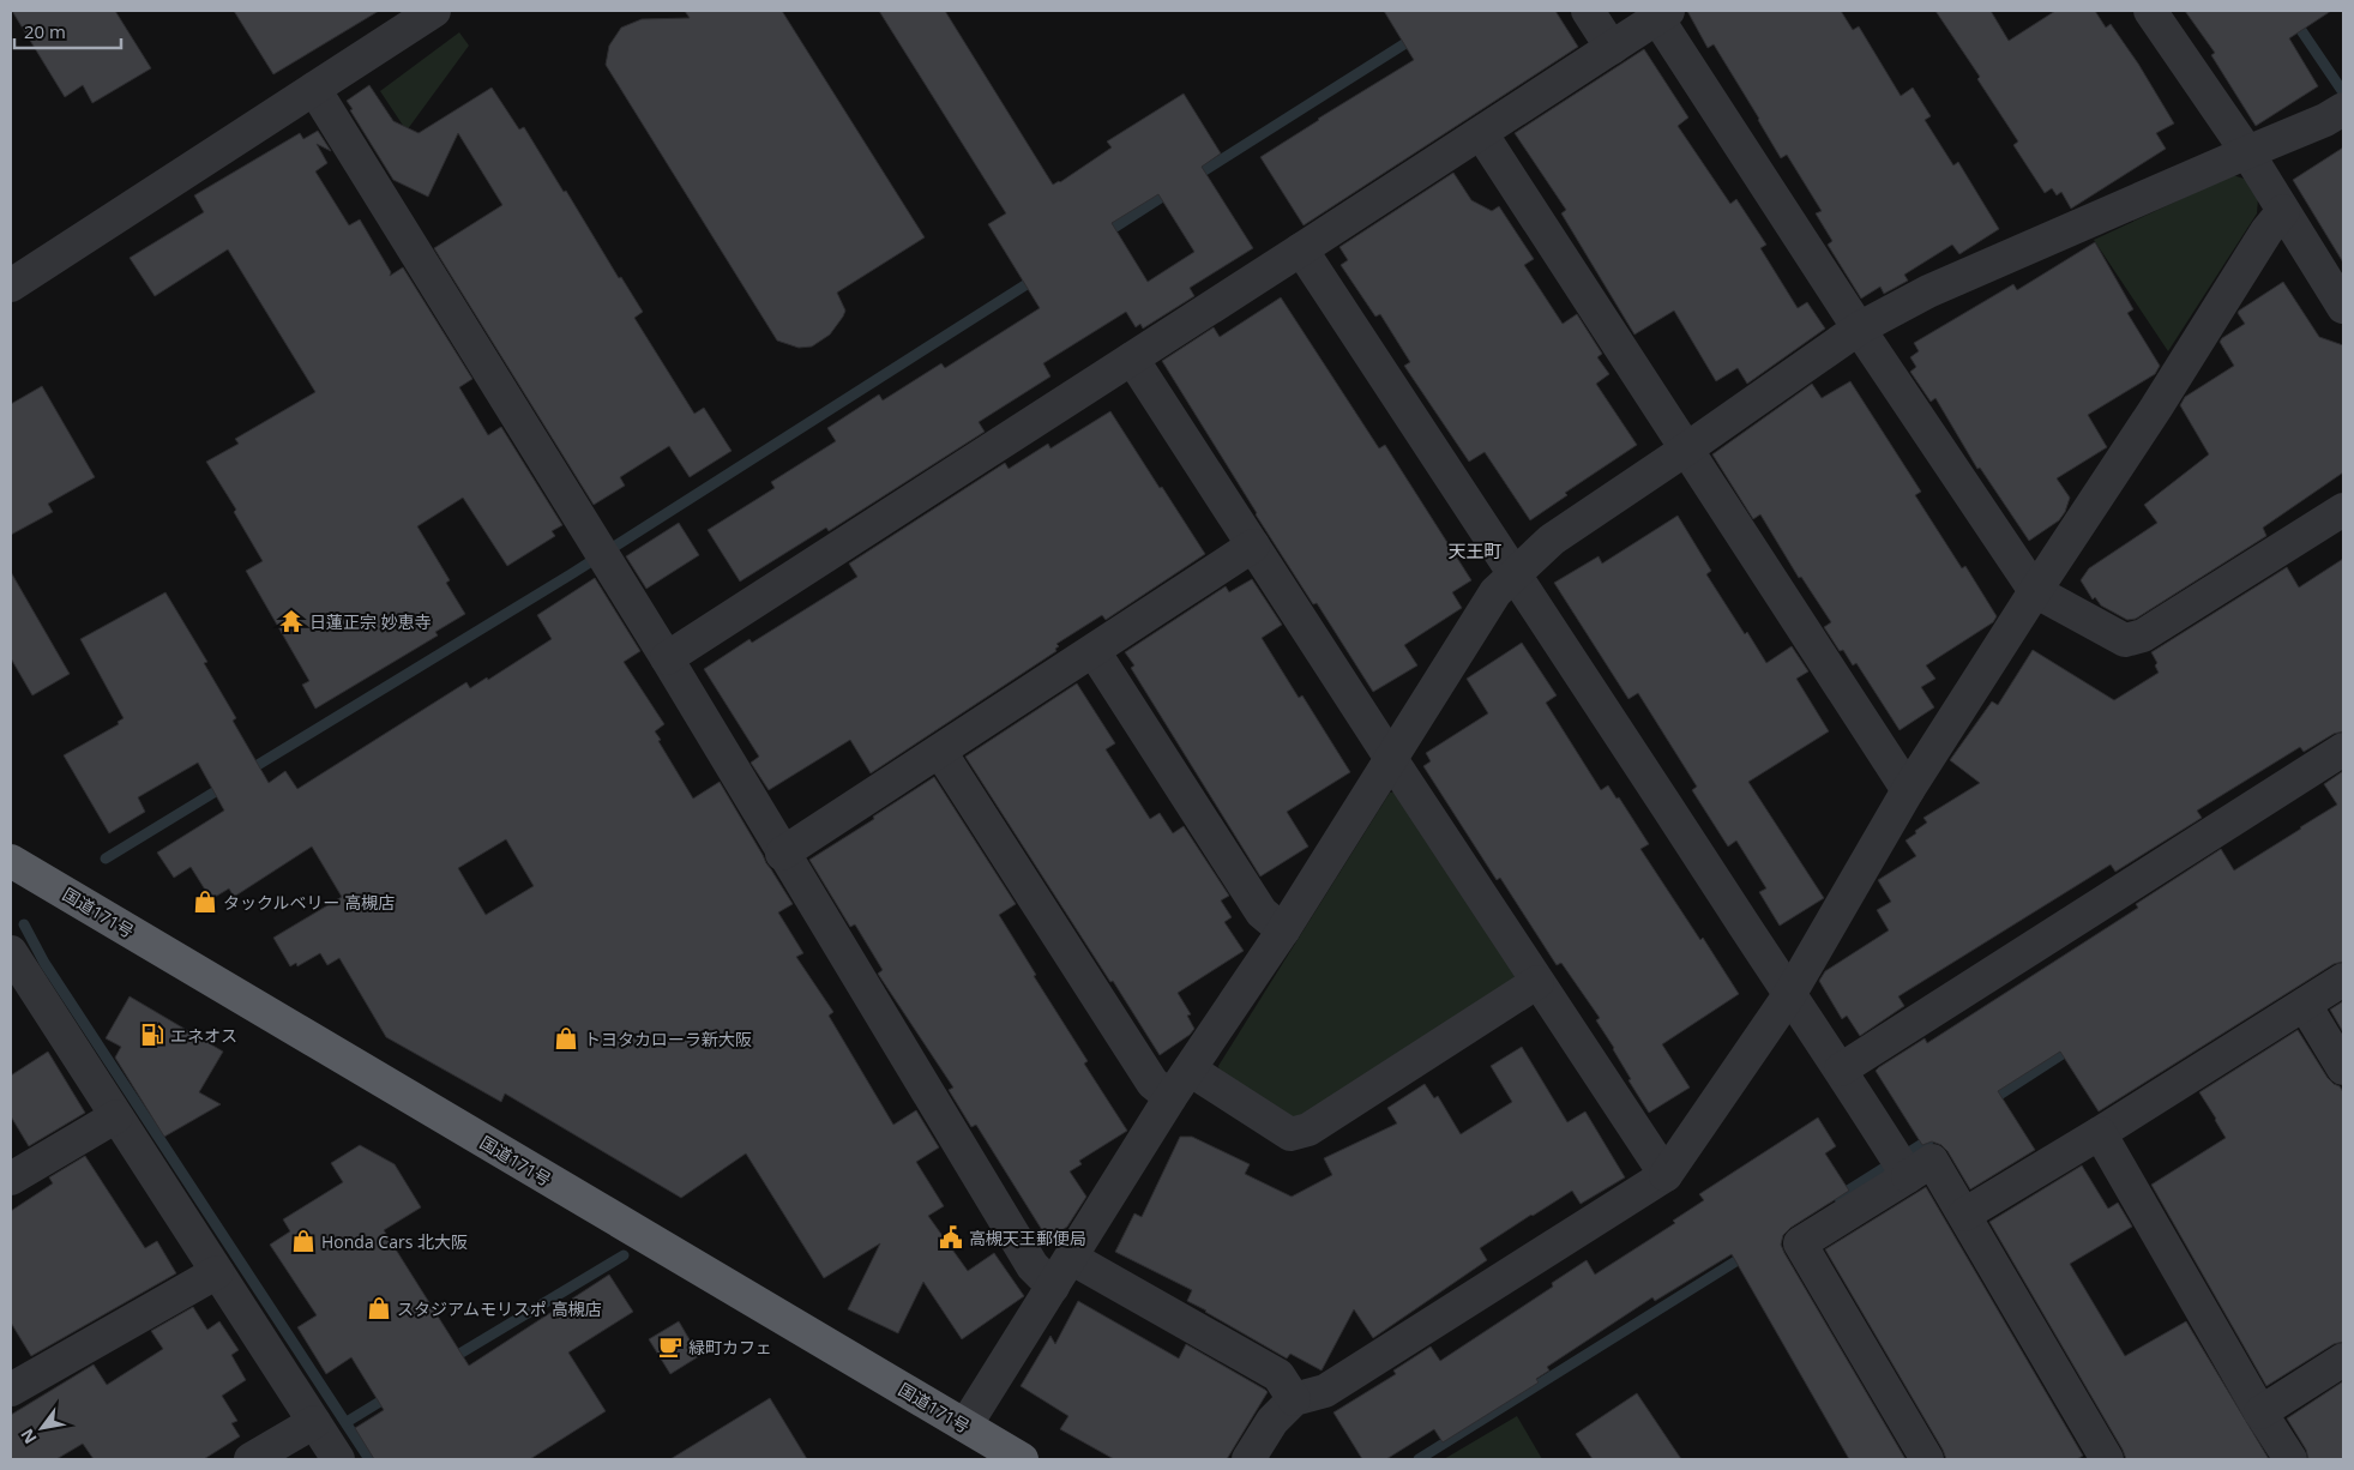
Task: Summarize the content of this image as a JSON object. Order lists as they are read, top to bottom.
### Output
{
  "streets": {
    "highway": ["国道171号"]
  },
  "districts": ["天王町"],
  "places": {
    "temple": ["日蓮正宗 妙恵寺"],
    "shop": [
      "タックルベリー 高槻店",
      "トヨタカローラ新大阪",
      "Honda Cars 北大阪",
      "スタジアムモリスポ 高槻店"
    ],
    "fuel station": ["エネオス"],
    "public building": ["高槻天王郵便局"],
    "cafe": ["緑町カフェ"]
  },
  "scale_bar": "20 m",
  "north": "bottom left"
}
